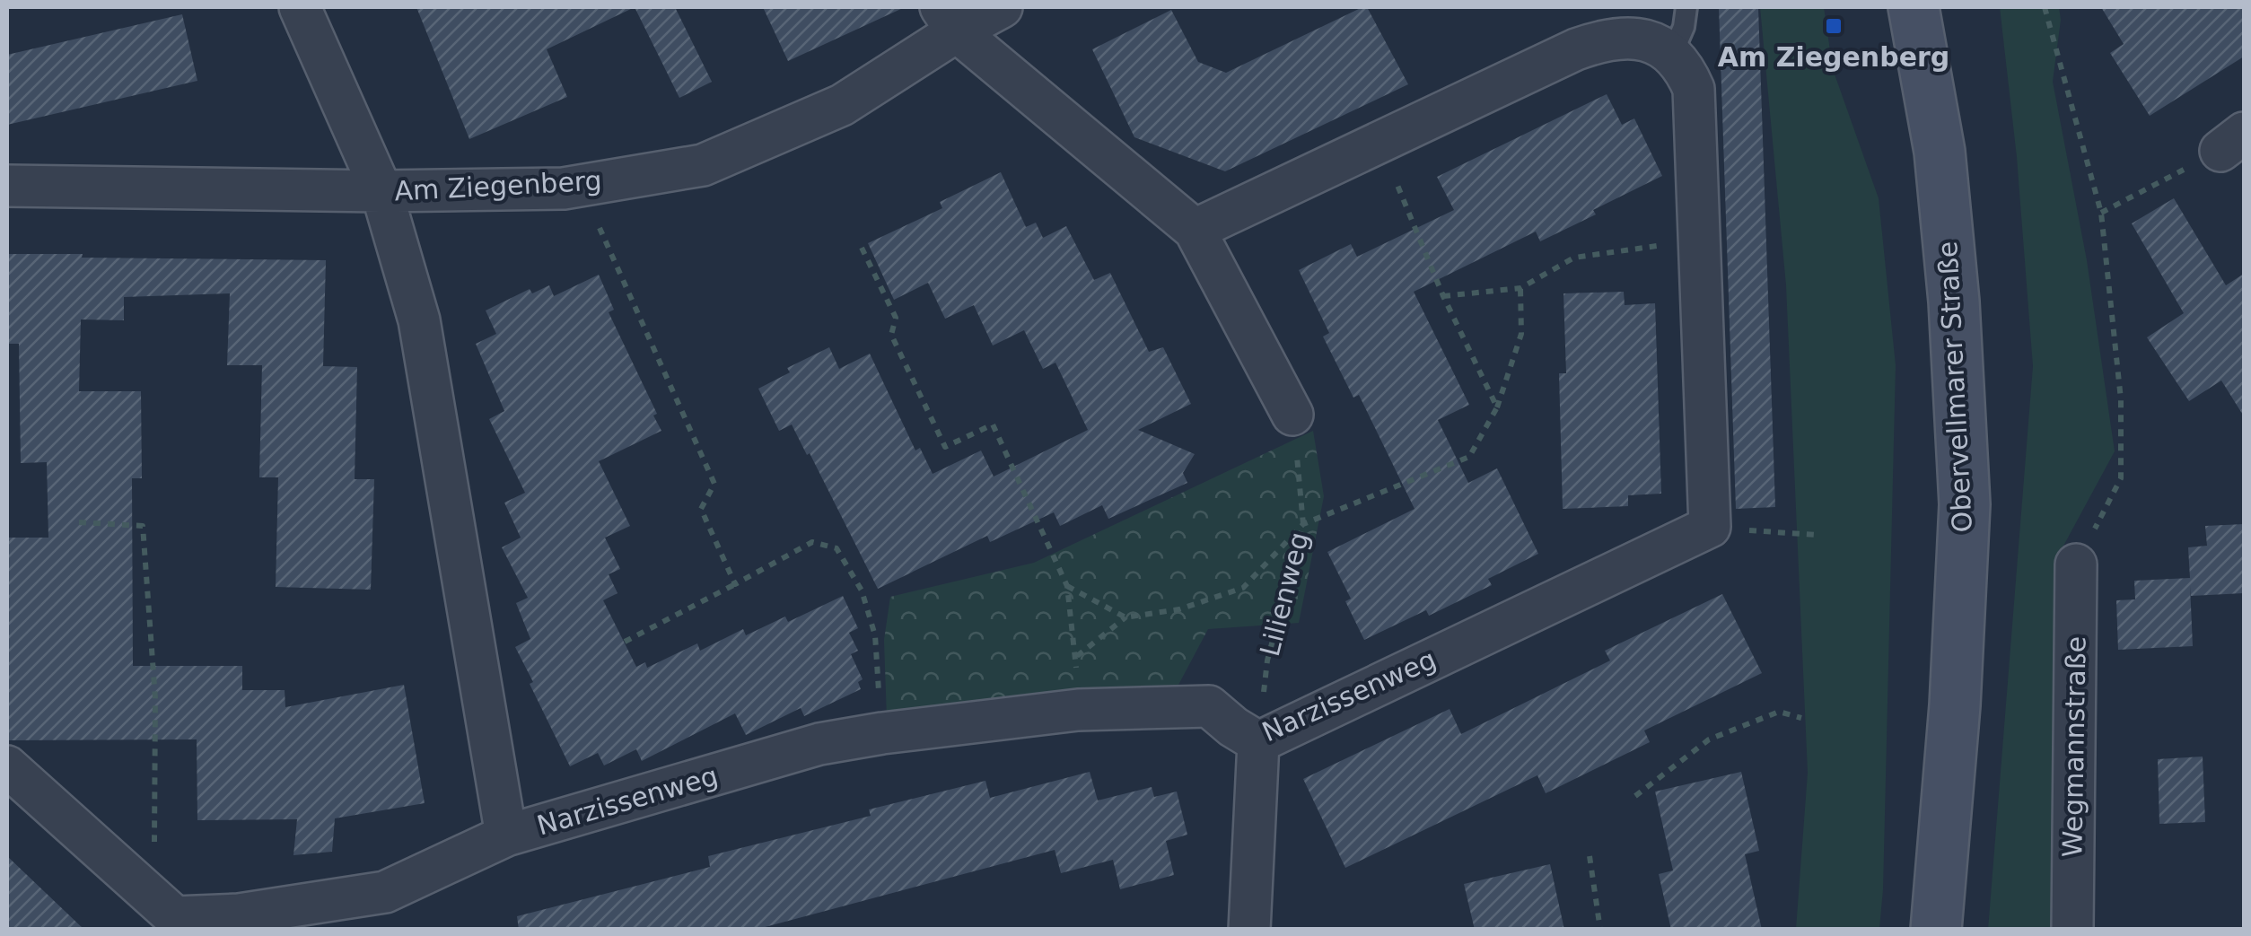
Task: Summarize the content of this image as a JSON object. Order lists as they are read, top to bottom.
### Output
{
  "streets": {
    "main road": ["Obervellmarer Straße"],
    "street": ["Am Ziegenberg", "Narzissenweg", "Wegmannstraße"],
    "path": ["Lilienweg"]
  },
  "crossings": [
    ["Am Ziegenberg", "Narzissenweg"],
    ["Lilienweg", "Narzissenweg"]
  ],
  "places": {
    "transit": ["Am Ziegenberg"]
  }
}
